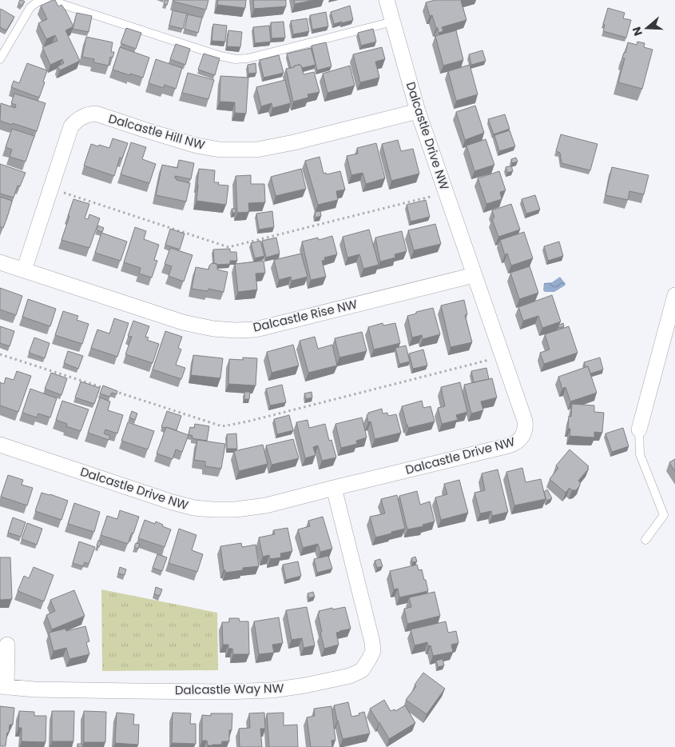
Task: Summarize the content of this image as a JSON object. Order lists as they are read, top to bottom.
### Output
{
  "streets": {
    "street": [
      "Dalcastle Hill NW",
      "Dalcastle Drive NW",
      "Dalcastle Rise NW",
      "Dalcastle Way NW"
    ]
  },
  "crossings": [
    ["Dalcastle Hill NW", "Dalcastle Drive NW"],
    ["Dalcastle Hill NW", "Dalcastle Rise NW"],
    ["Dalcastle Drive NW", "Dalcastle Rise NW"],
    ["Dalcastle Drive NW", "Dalcastle Way NW"]
  ],
  "north": "left"
}
